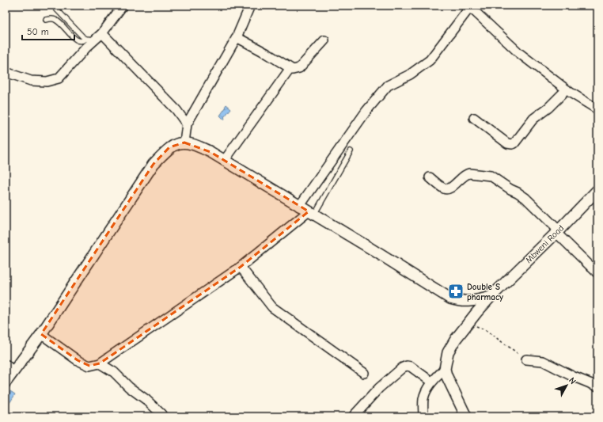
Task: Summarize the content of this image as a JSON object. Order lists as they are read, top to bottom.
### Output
{
  "streets": {
    "street": ["Mbweni Road"]
  },
  "places": {
    "pharmacy": ["Double S pharmacy"]
  },
  "scale_bar": "50 m",
  "north": "top right"
}
